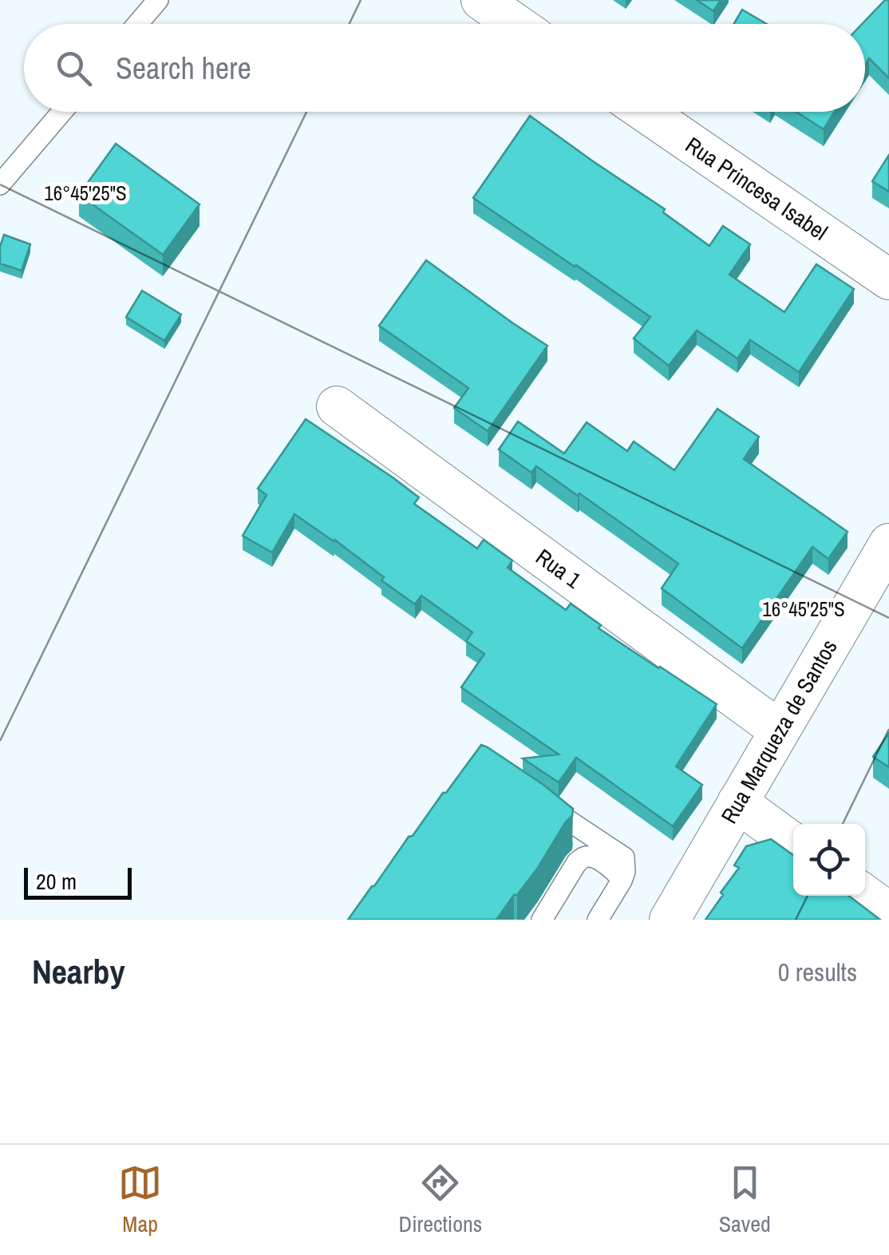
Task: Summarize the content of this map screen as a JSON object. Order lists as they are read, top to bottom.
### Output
{
  "streets": {
    "street": ["Rua Princesa Isabel", "Rua 1", "Rua Marqueza de Santos"]
  },
  "crossings": [
    ["Rua 1", "Rua Marqueza de Santos"]
  ],
  "scale_bar": "20 m",
  "page": {
    "search": "Search here",
    "scale": "20 m",
    "heading": ["Nearby", "0 results"],
    "nav": ["Map", "Directions", "Saved"]
  },
  "coordinates": ["16°45'25\"S"]
}
